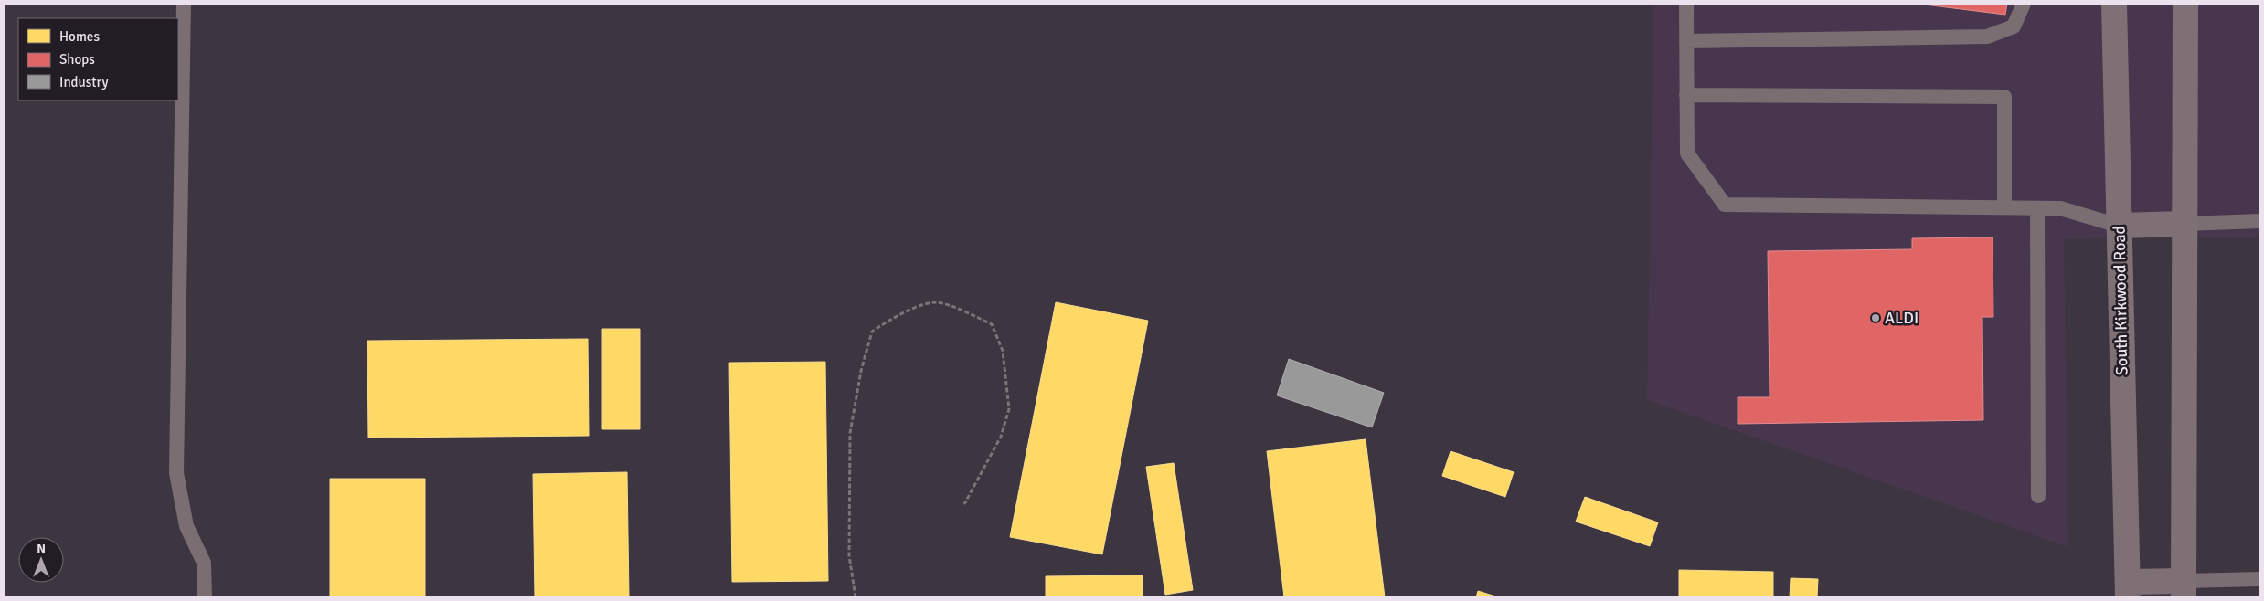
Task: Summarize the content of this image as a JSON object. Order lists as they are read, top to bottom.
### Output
{
  "streets": {
    "main road": ["South Kirkwood Road"]
  },
  "places": ["ALDI"],
  "legend": ["Homes", "Shops", "Industry"],
  "north": "top"
}
